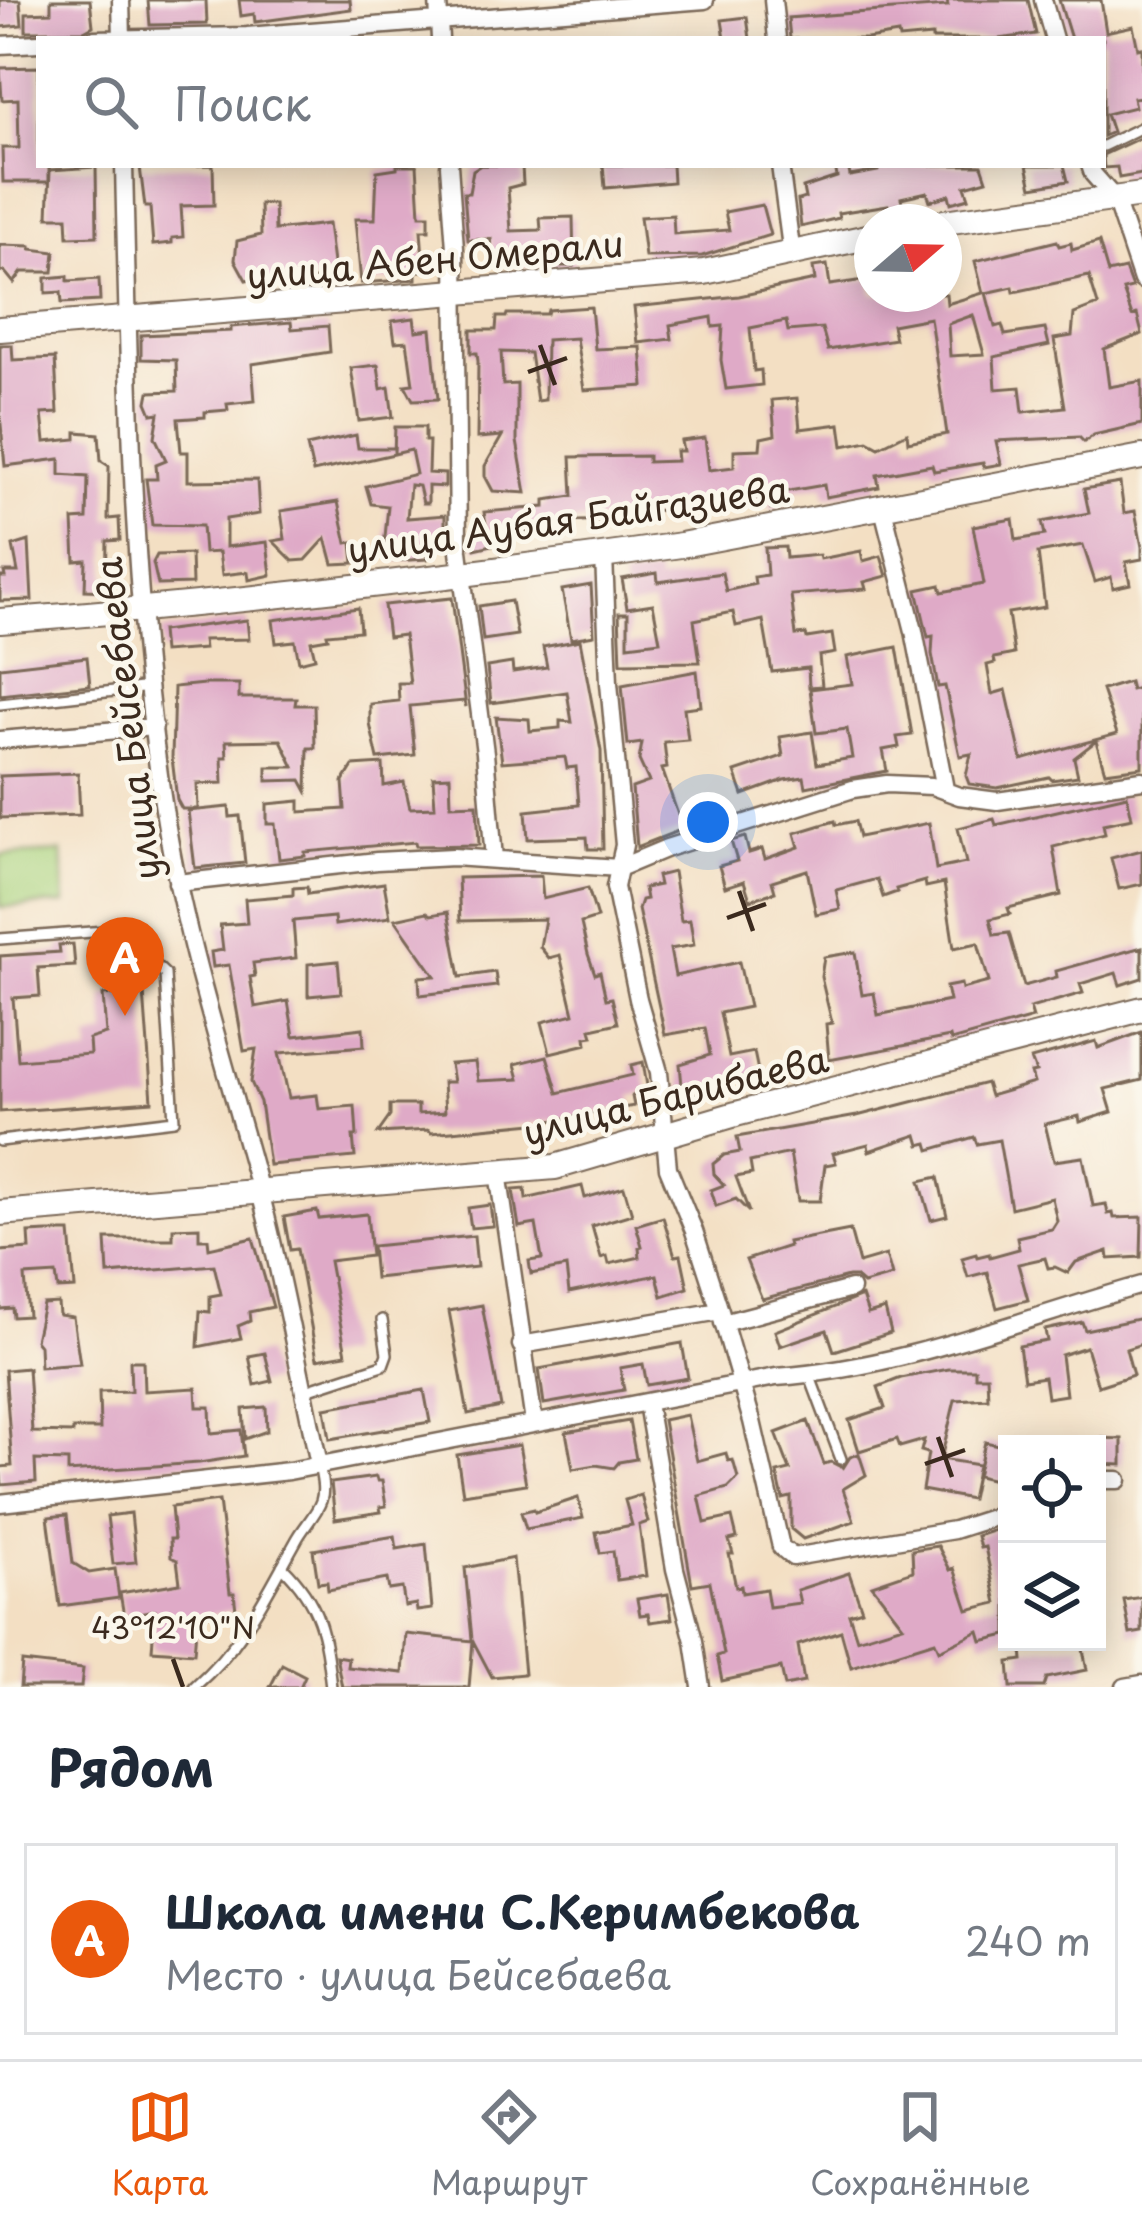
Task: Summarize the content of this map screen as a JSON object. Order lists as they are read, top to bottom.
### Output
{
  "streets": {
    "main road": ["улица Абен Омерали", "улица Аубая Байгазиева", "улица Барибаева"],
    "street": ["улица Бейсебаева"]
  },
  "crossings": [
    ["улица Абен Омерали", "улица Бейсебаева"],
    ["улица Аубая Байгазиева", "улица Бейсебаева"],
    ["улица Бейсебаева", "улица Барибаева"]
  ],
  "north": "right",
  "page": {
    "search": "Поиск",
    "pins": "A",
    "heading": "Рядом",
    "list": [
      {
        "mark": "A",
        "name": "Школа имени С.Керимбекова",
        "note": "Место · улица Бейсебаева",
        "value": "240 m"
      }
    ],
    "nav": ["Карта", "Маршрут", "Сохранённые"]
  },
  "coordinates": ["43°12'10\"N"]
}
